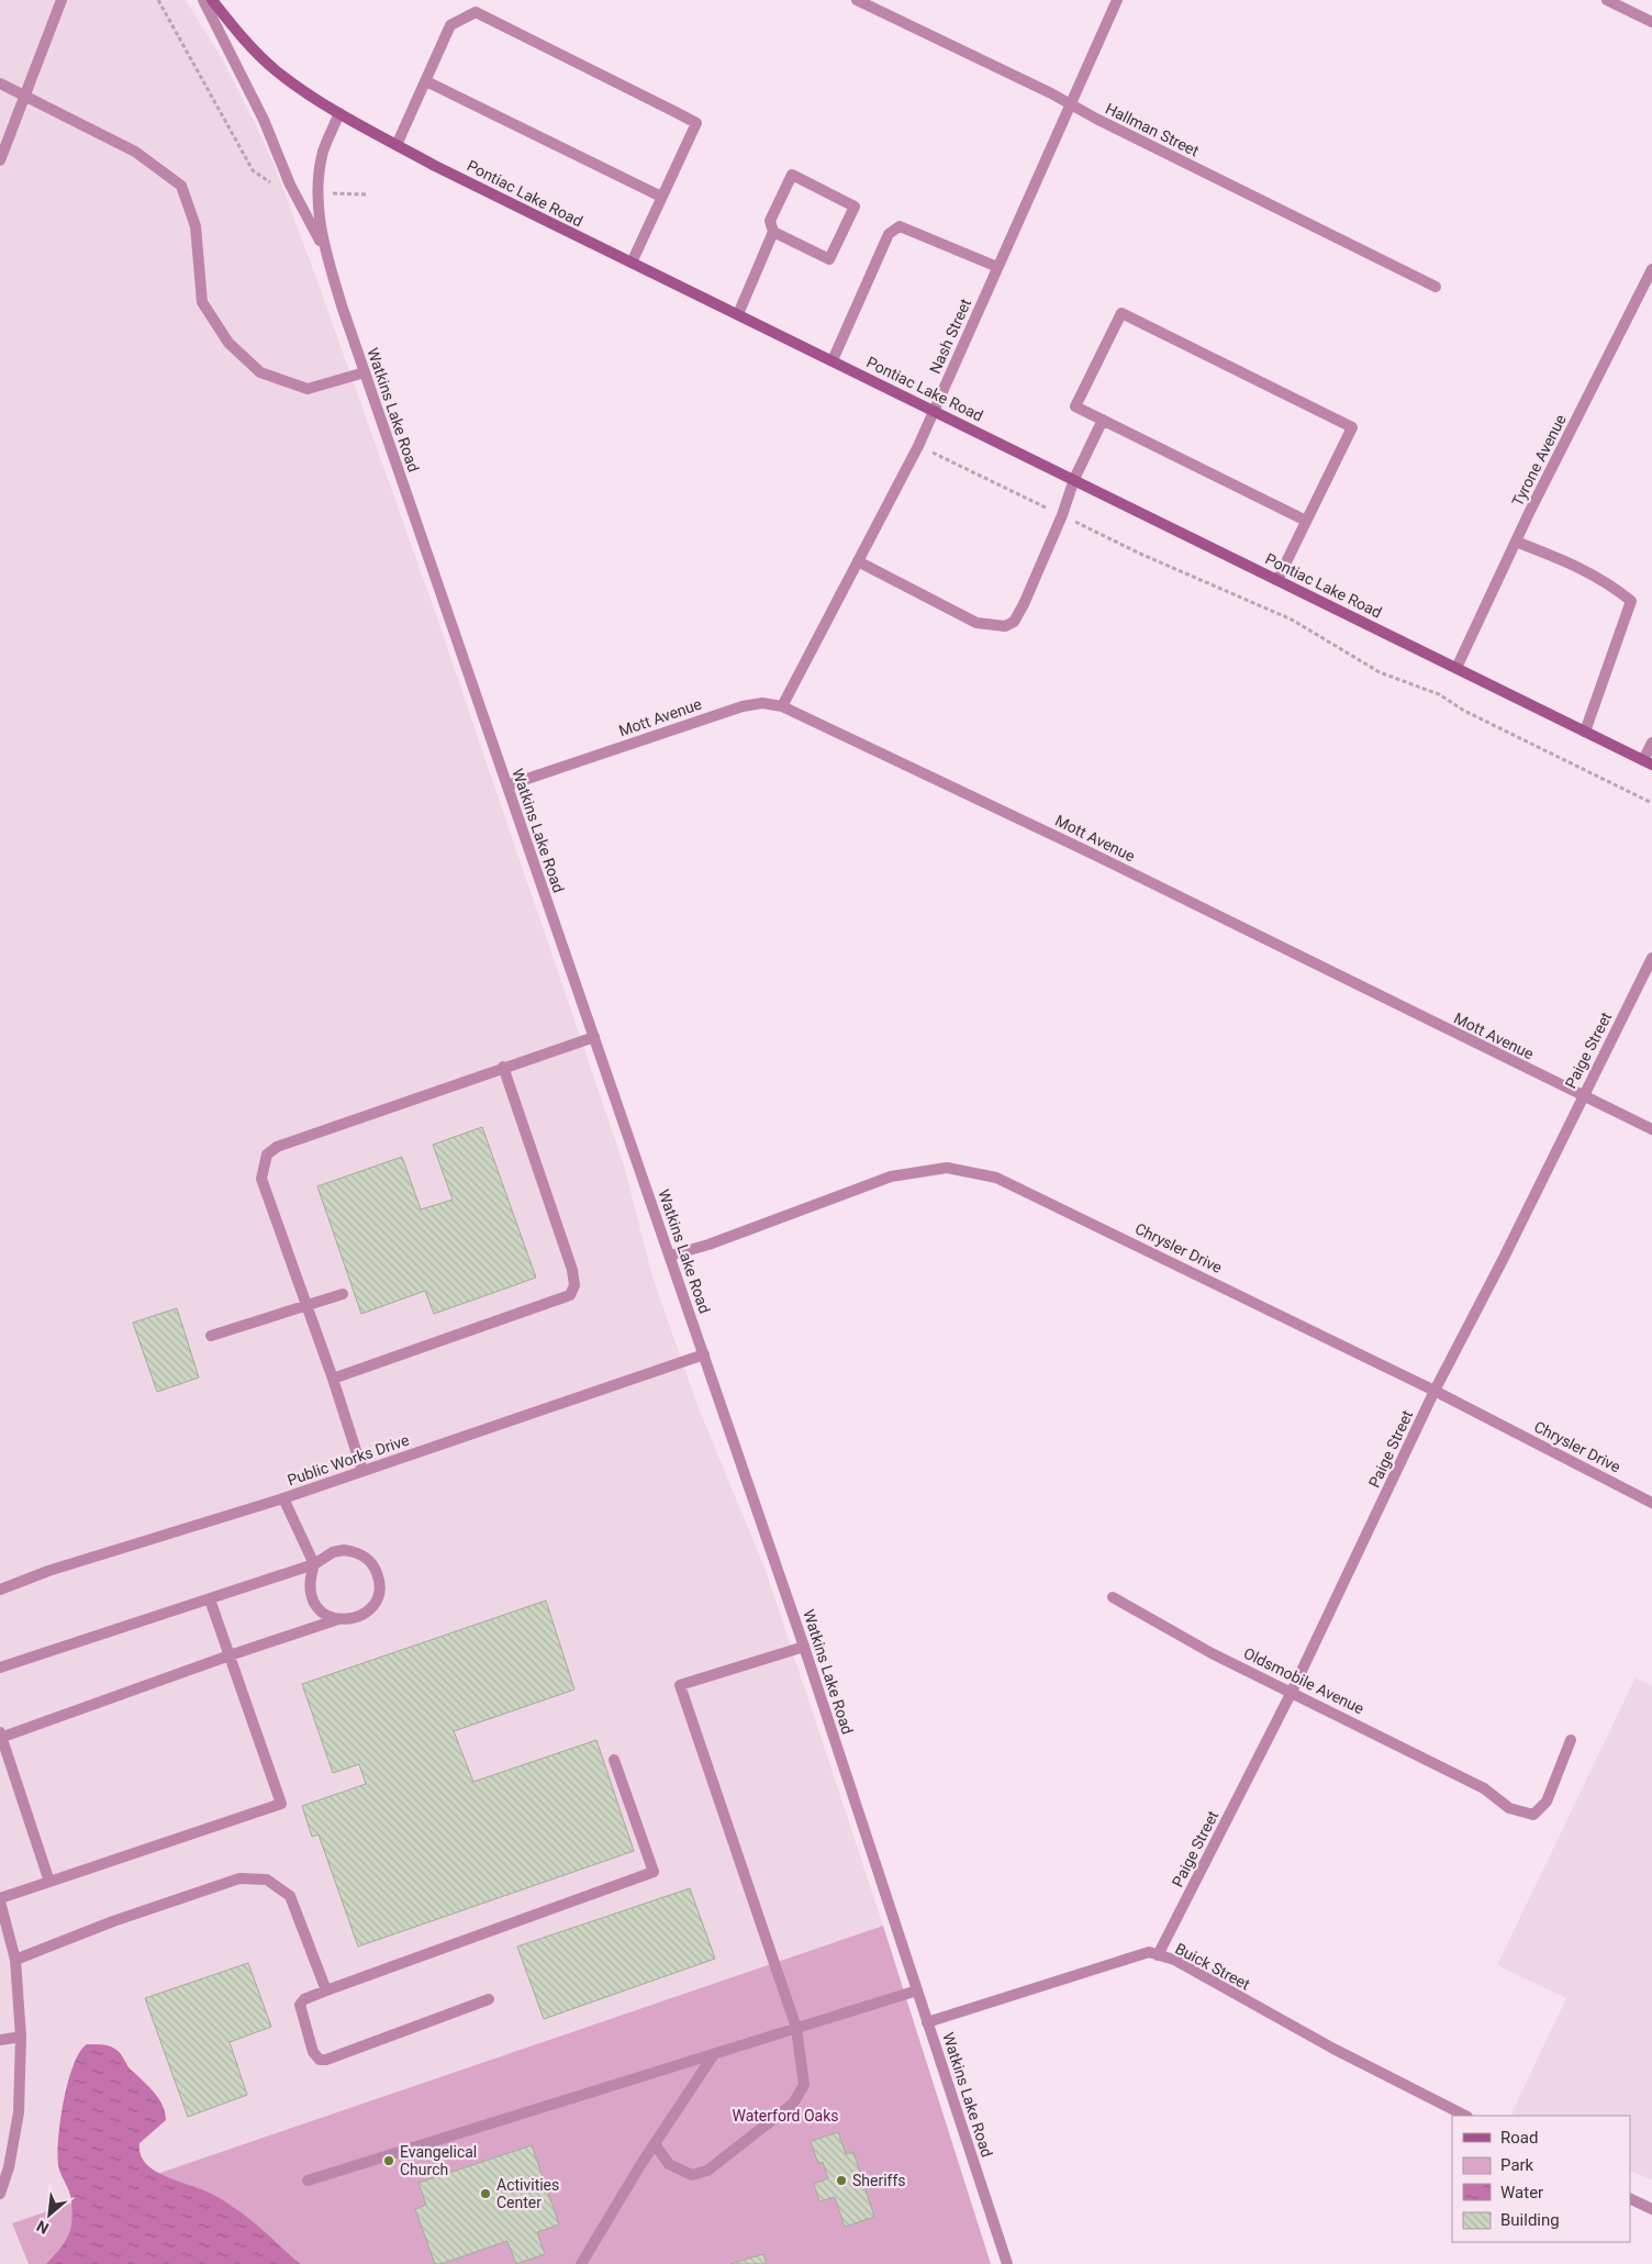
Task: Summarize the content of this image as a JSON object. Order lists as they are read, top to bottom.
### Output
{
  "streets": {
    "main road": ["Pontiac Lake Road"],
    "street": [
      "Hallman Street",
      "Nash Street",
      "Watkins Lake Road",
      "Tyrone Avenue",
      "Mott Avenue",
      "Paige Street",
      "Chrysler Drive",
      "Public Works Drive",
      "Oldsmobile Avenue",
      "Buick Street"
    ]
  },
  "crossings": [
    ["Hallman Street", "Nash Street"],
    ["Pontiac Lake Road", "Nash Street"],
    ["Pontiac Lake Road", "Watkins Lake Road"],
    ["Pontiac Lake Road", "Tyrone Avenue"],
    ["Nash Street", "Mott Avenue"],
    ["Watkins Lake Road", "Mott Avenue"],
    ["Watkins Lake Road", "Chrysler Drive"],
    ["Watkins Lake Road", "Public Works Drive"],
    ["Watkins Lake Road", "Buick Street"],
    ["Mott Avenue", "Paige Street"],
    ["Paige Street", "Chrysler Drive"],
    ["Paige Street", "Oldsmobile Avenue"],
    ["Paige Street", "Buick Street"]
  ],
  "parks": ["Waterford Oaks"],
  "places": ["Evangelical Church", "Sheriffs", "Activities Center"],
  "legend": [
    "Road",
    "Park",
    "Water",
    "Building"
  ],
  "north": "bottom left"
}
